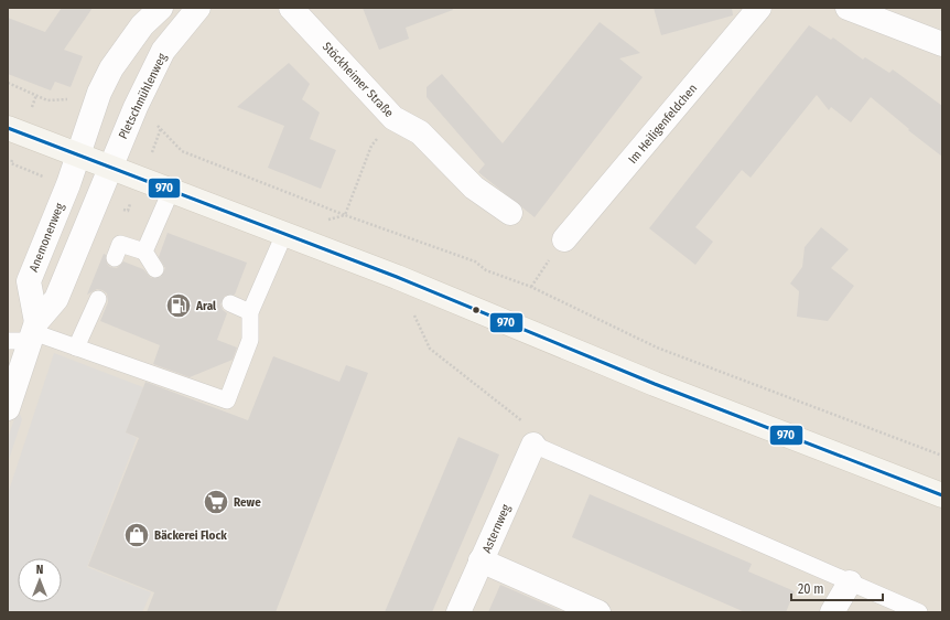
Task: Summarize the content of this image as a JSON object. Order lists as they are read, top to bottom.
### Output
{
  "streets": {
    "street": [
      "Stöckheimer Straße",
      "Pletschmühlenweg",
      "Im Heiligenfeldchen",
      "Anemonenweg",
      "Asternweg"
    ]
  },
  "crossings": [
    ["Pletschmühlenweg", "Anemonenweg"]
  ],
  "places": {
    "fuel station": ["Aral"],
    "supermarket": ["Rewe"],
    "shop": ["Bäckerei Flock"]
  },
  "lines": ["transit line 970"],
  "scale_bar": "20 m",
  "north": "top"
}
